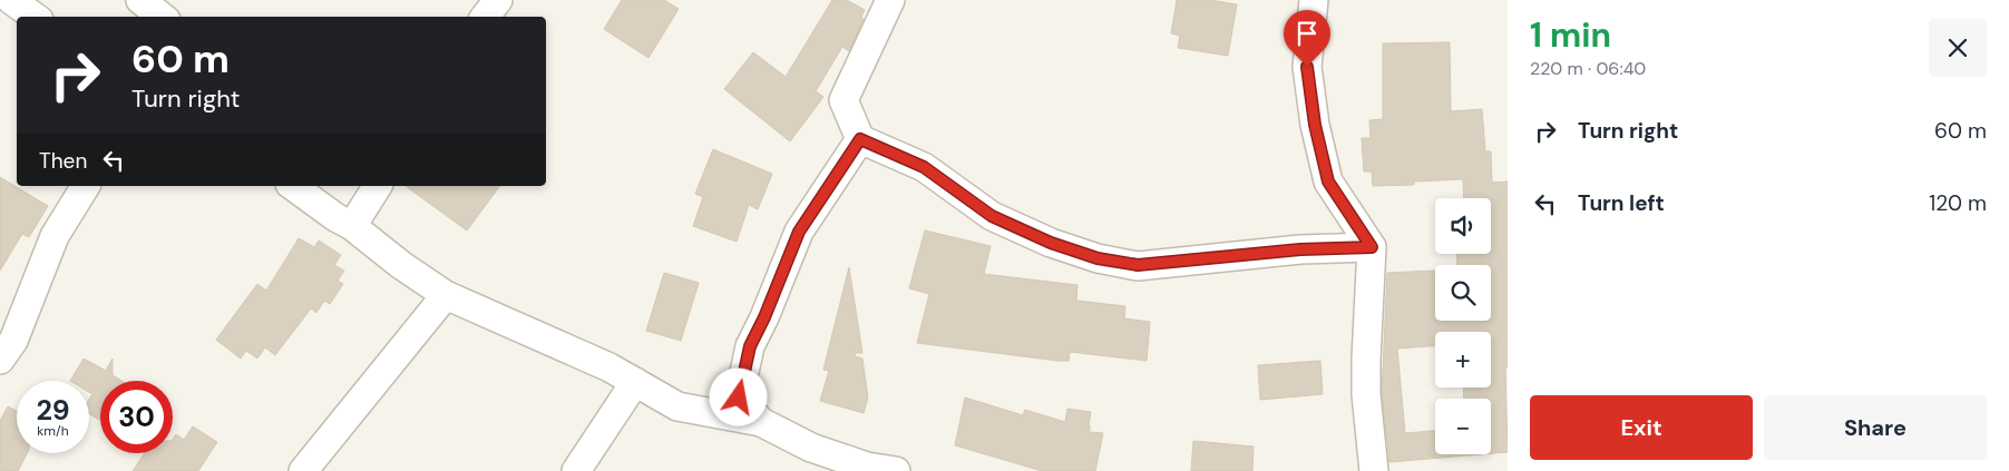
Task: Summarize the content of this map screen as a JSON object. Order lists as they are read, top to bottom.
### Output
{
  "page": {
    "heading": ["1 min", "220 m · 06:40"],
    "turn": ["60 m", "Turn right"],
    "list": [
      {
        "name": "Turn right",
        "value": "60 m"
      },
      {
        "name": "Turn left",
        "value": "120 m"
      }
    ],
    "then": "Then",
    "map_buttons": ["+", "−"],
    "speed": "29 km/h",
    "limit": "30",
    "buttons": ["Exit", "Share"]
  }
}
